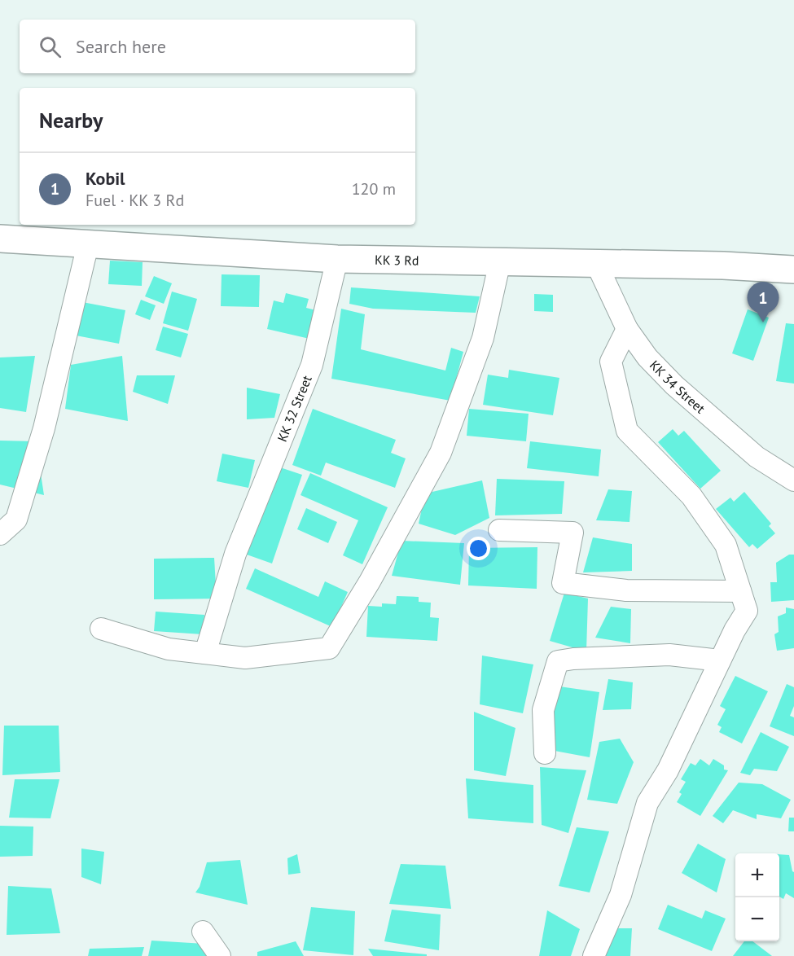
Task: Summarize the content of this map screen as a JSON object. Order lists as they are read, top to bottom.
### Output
{
  "streets": {
    "highway": ["KK 3 Rd"],
    "street": ["KK 34 Street", "KK 32 Street"]
  },
  "crossings": [
    ["KK 3 Rd", "KK 34 Street"],
    ["KK 3 Rd", "KK 32 Street"]
  ],
  "page": {
    "search": "Search here",
    "heading": "Nearby",
    "list": [
      {
        "mark": "1",
        "name": "Kobil",
        "note": "Fuel · KK 3 Rd",
        "value": "120 m"
      }
    ],
    "pins": "1",
    "map_buttons": ["+", "−"]
  }
}
